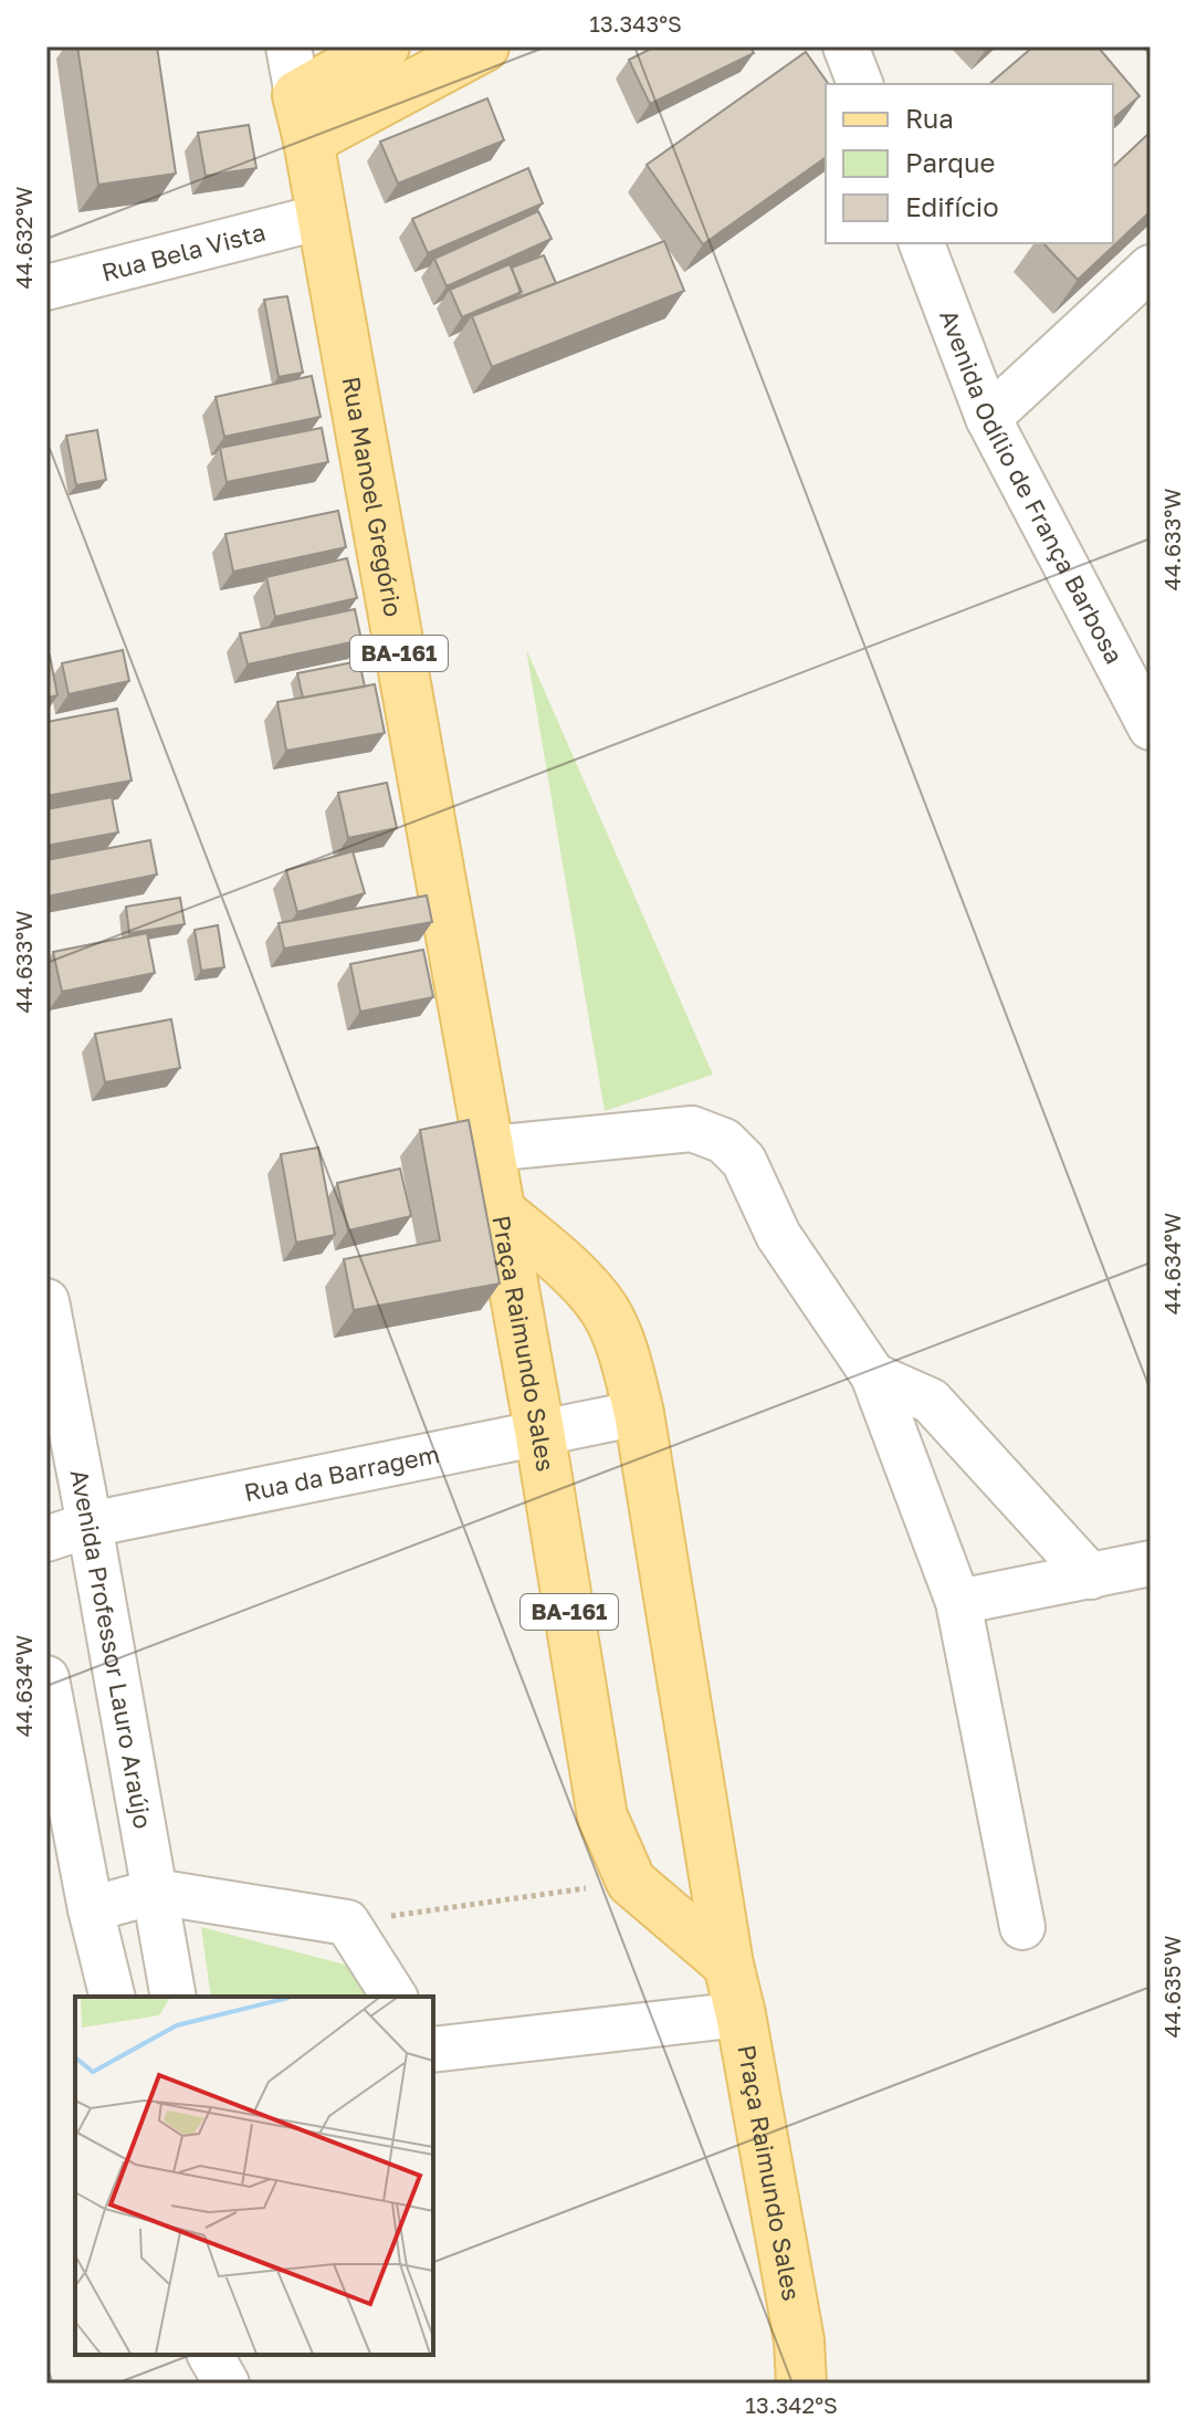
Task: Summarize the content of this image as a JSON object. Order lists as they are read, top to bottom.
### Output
{
  "streets": {
    "main road": ["Rua Manoel Gregório", "BA-161", "Praça Raimundo Sales"],
    "street": [
      "Rua Bela Vista",
      "Avenida Odílio de França Barbosa",
      "Rua da Barragem",
      "Avenida Professor Lauro Araújo"
    ]
  },
  "crossings": [
    ["Rua Bela Vista", "Rua Manoel Gregório"],
    ["Rua Manoel Gregório", "Praça Raimundo Sales"],
    ["Praça Raimundo Sales", "Rua da Barragem"],
    ["Rua da Barragem", "Avenida Professor Lauro Araújo"]
  ],
  "legend": ["Rua", "Parque", "Edifício"],
  "coordinates": [
    "13.343°S",
    "44.632°W",
    "44.633°W",
    "44.634°W",
    "44.635°W",
    "13.342°S"
  ]
}
